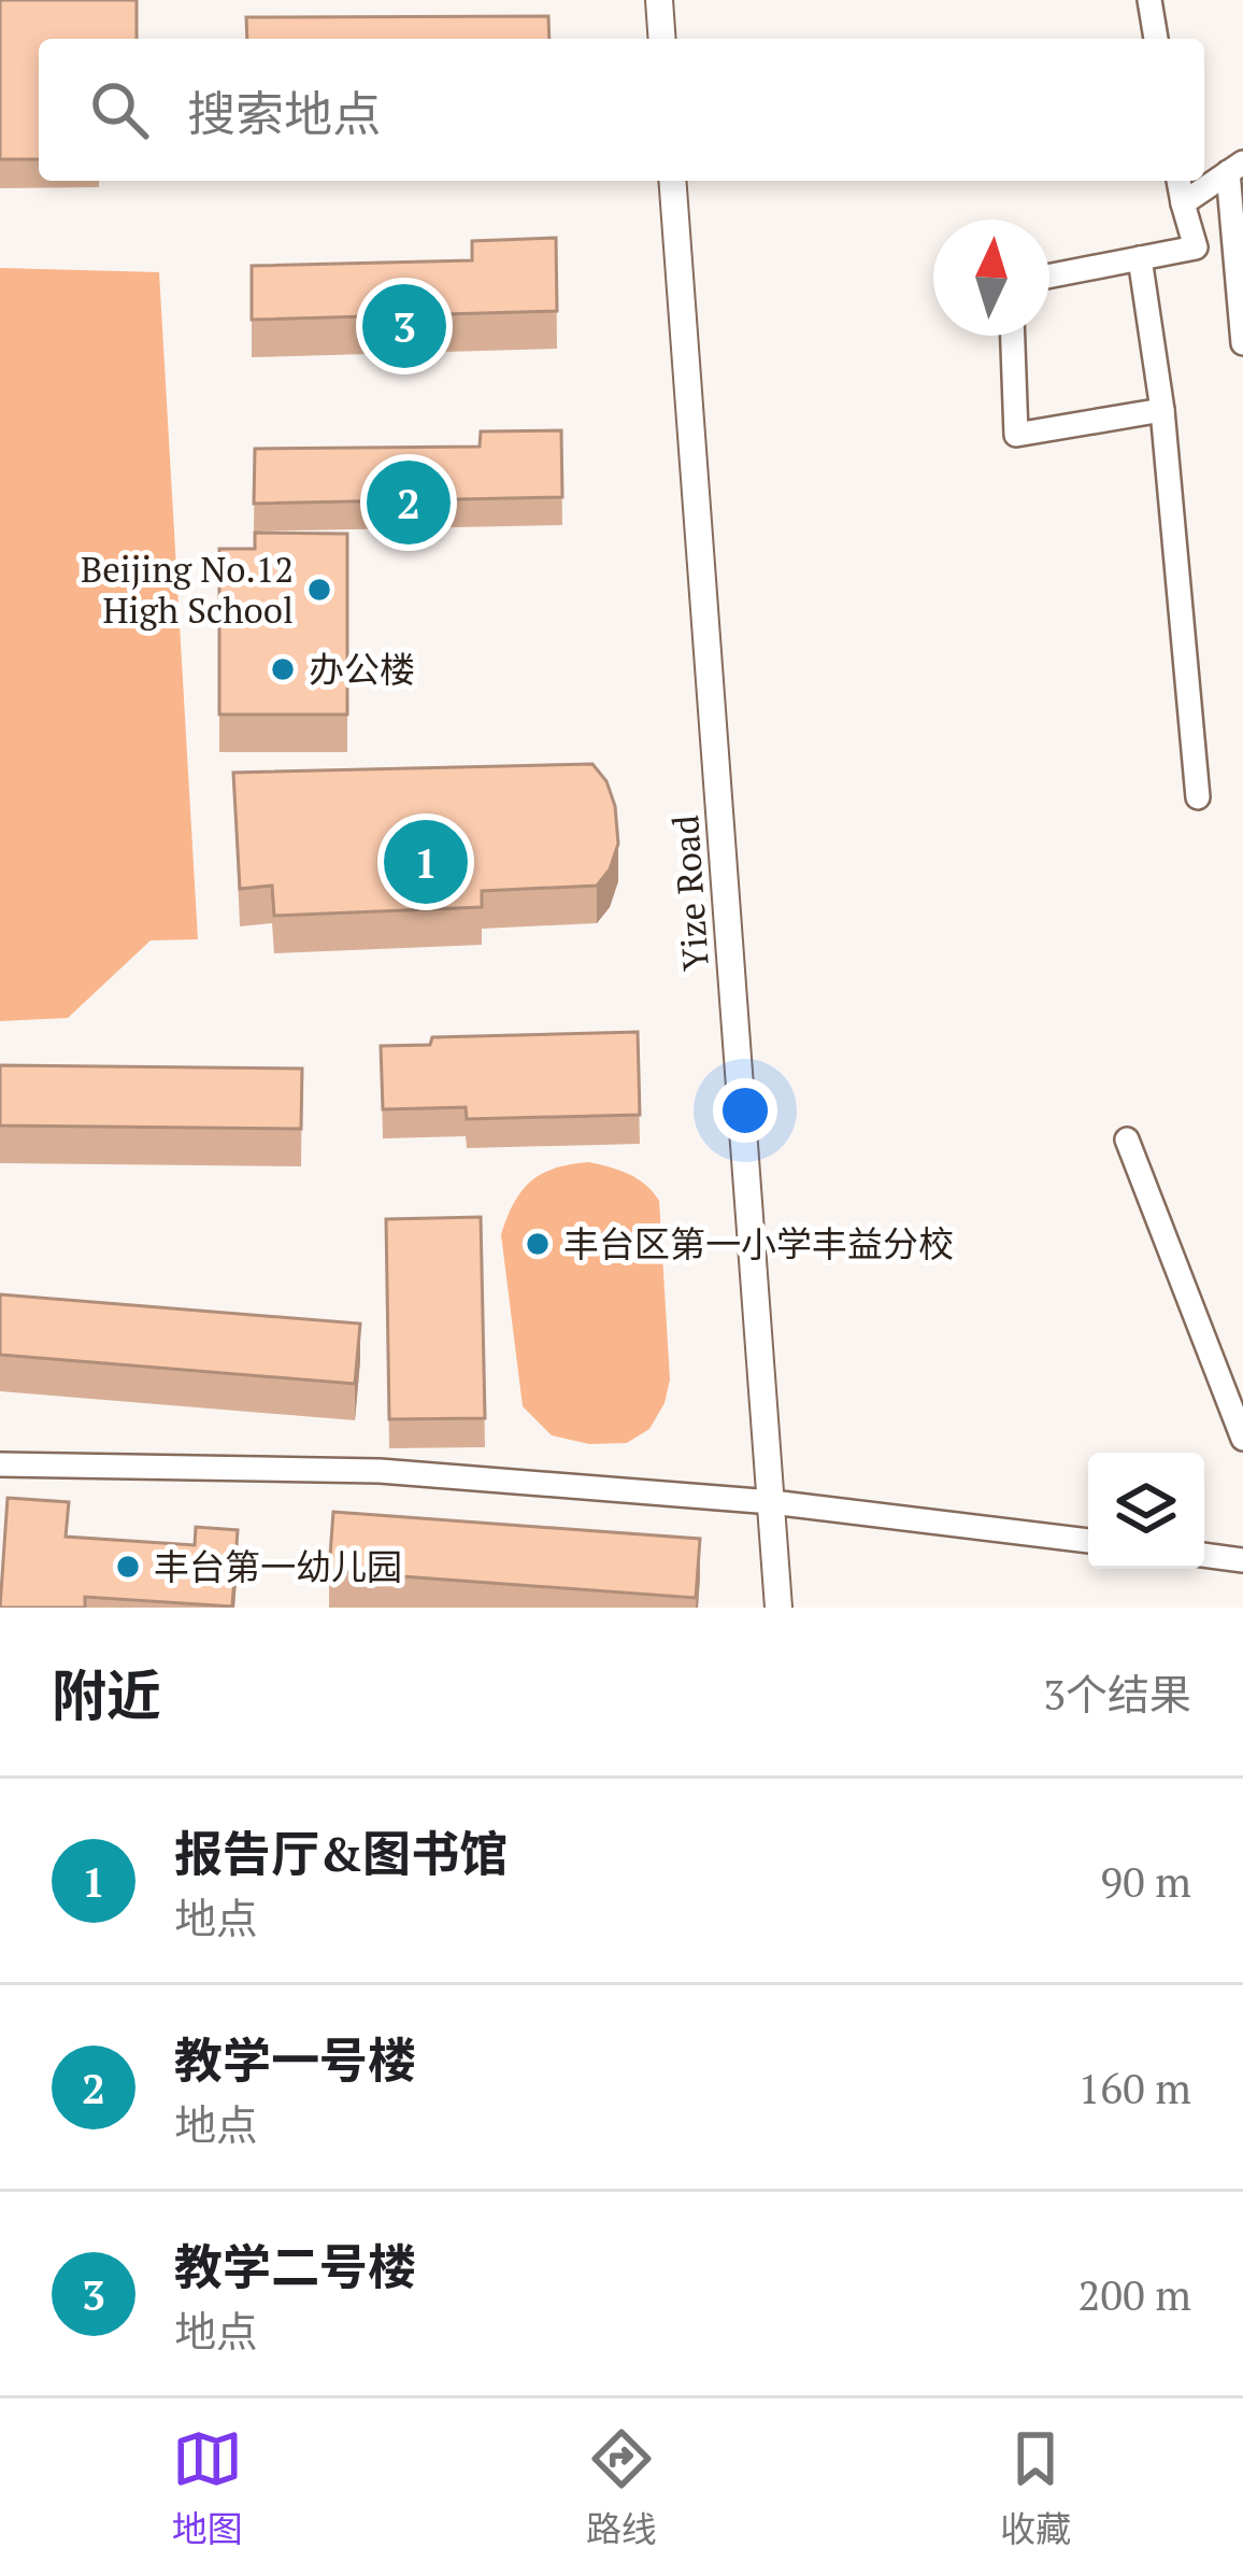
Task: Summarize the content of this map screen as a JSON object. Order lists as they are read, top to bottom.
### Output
{
  "streets": {
    "street": ["Yize Road"]
  },
  "places": [
    "Beijing No.12 High School",
    "办公楼",
    "丰台区第一小学丰益分校",
    "丰台第一幼儿园"
  ],
  "north": "top",
  "page": {
    "search": "搜索地点",
    "pins": ["3", "2", "1"],
    "heading": ["附近", "3个结果"],
    "list": [
      {
        "mark": "1",
        "name": "报告厅&图书馆",
        "note": "地点",
        "value": "90 m"
      },
      {
        "mark": "2",
        "name": "教学一号楼",
        "note": "地点",
        "value": "160 m"
      },
      {
        "mark": "3",
        "name": "教学二号楼",
        "note": "地点",
        "value": "200 m"
      }
    ],
    "nav": ["地图", "路线", "收藏"]
  }
}
